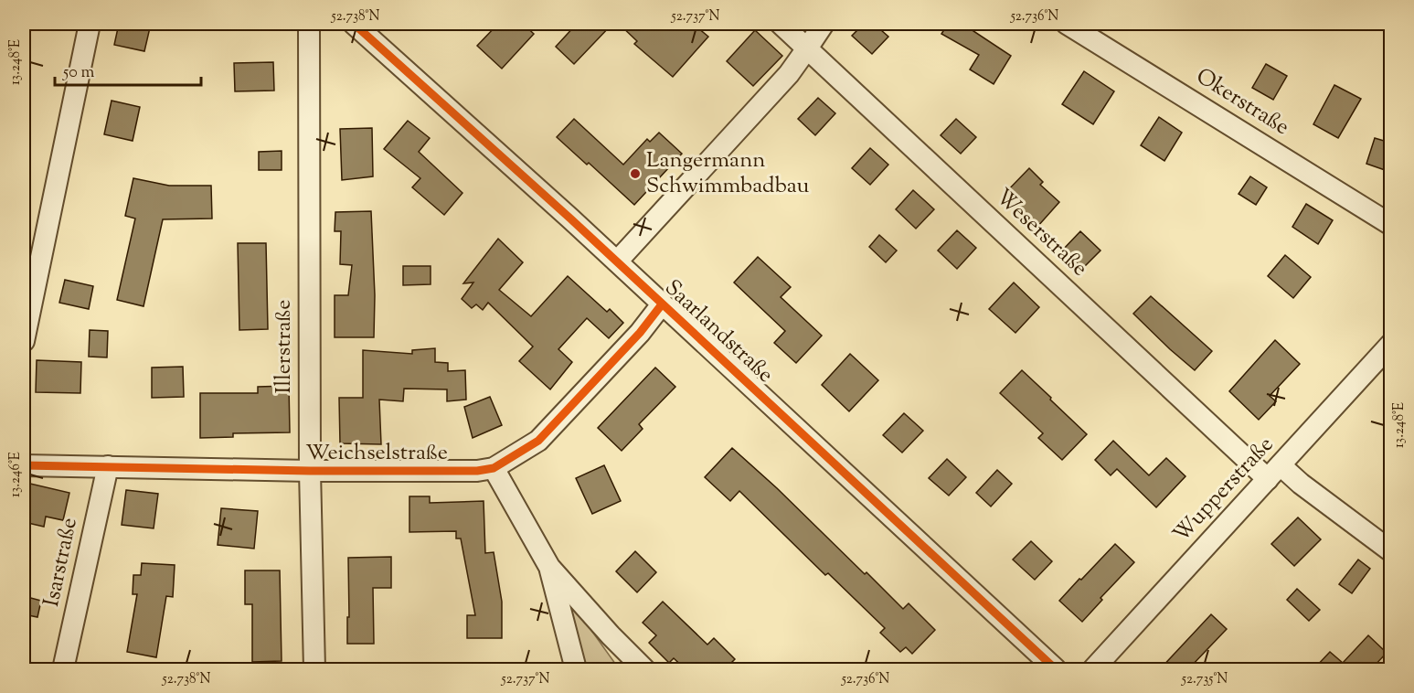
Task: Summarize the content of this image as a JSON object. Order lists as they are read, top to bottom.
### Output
{
  "streets": {
    "street": [
      "Okerstraße",
      "Weserstraße",
      "Saarlandstraße",
      "Illerstraße",
      "Weichselstraße",
      "Wupperstraße",
      "Isarstraße"
    ]
  },
  "crossings": [
    ["Weserstraße", "Wupperstraße"],
    ["Saarlandstraße", "Weichselstraße"],
    ["Illerstraße", "Weichselstraße"],
    ["Weichselstraße", "Isarstraße"]
  ],
  "places": ["Langermann Schwimmbadbau"],
  "scale_bar": "50 m",
  "coordinates": [
    "52.738°N",
    "52.737°N",
    "52.736°N",
    "13.248°E",
    "13.246°E",
    "52.735°N"
  ]
}
